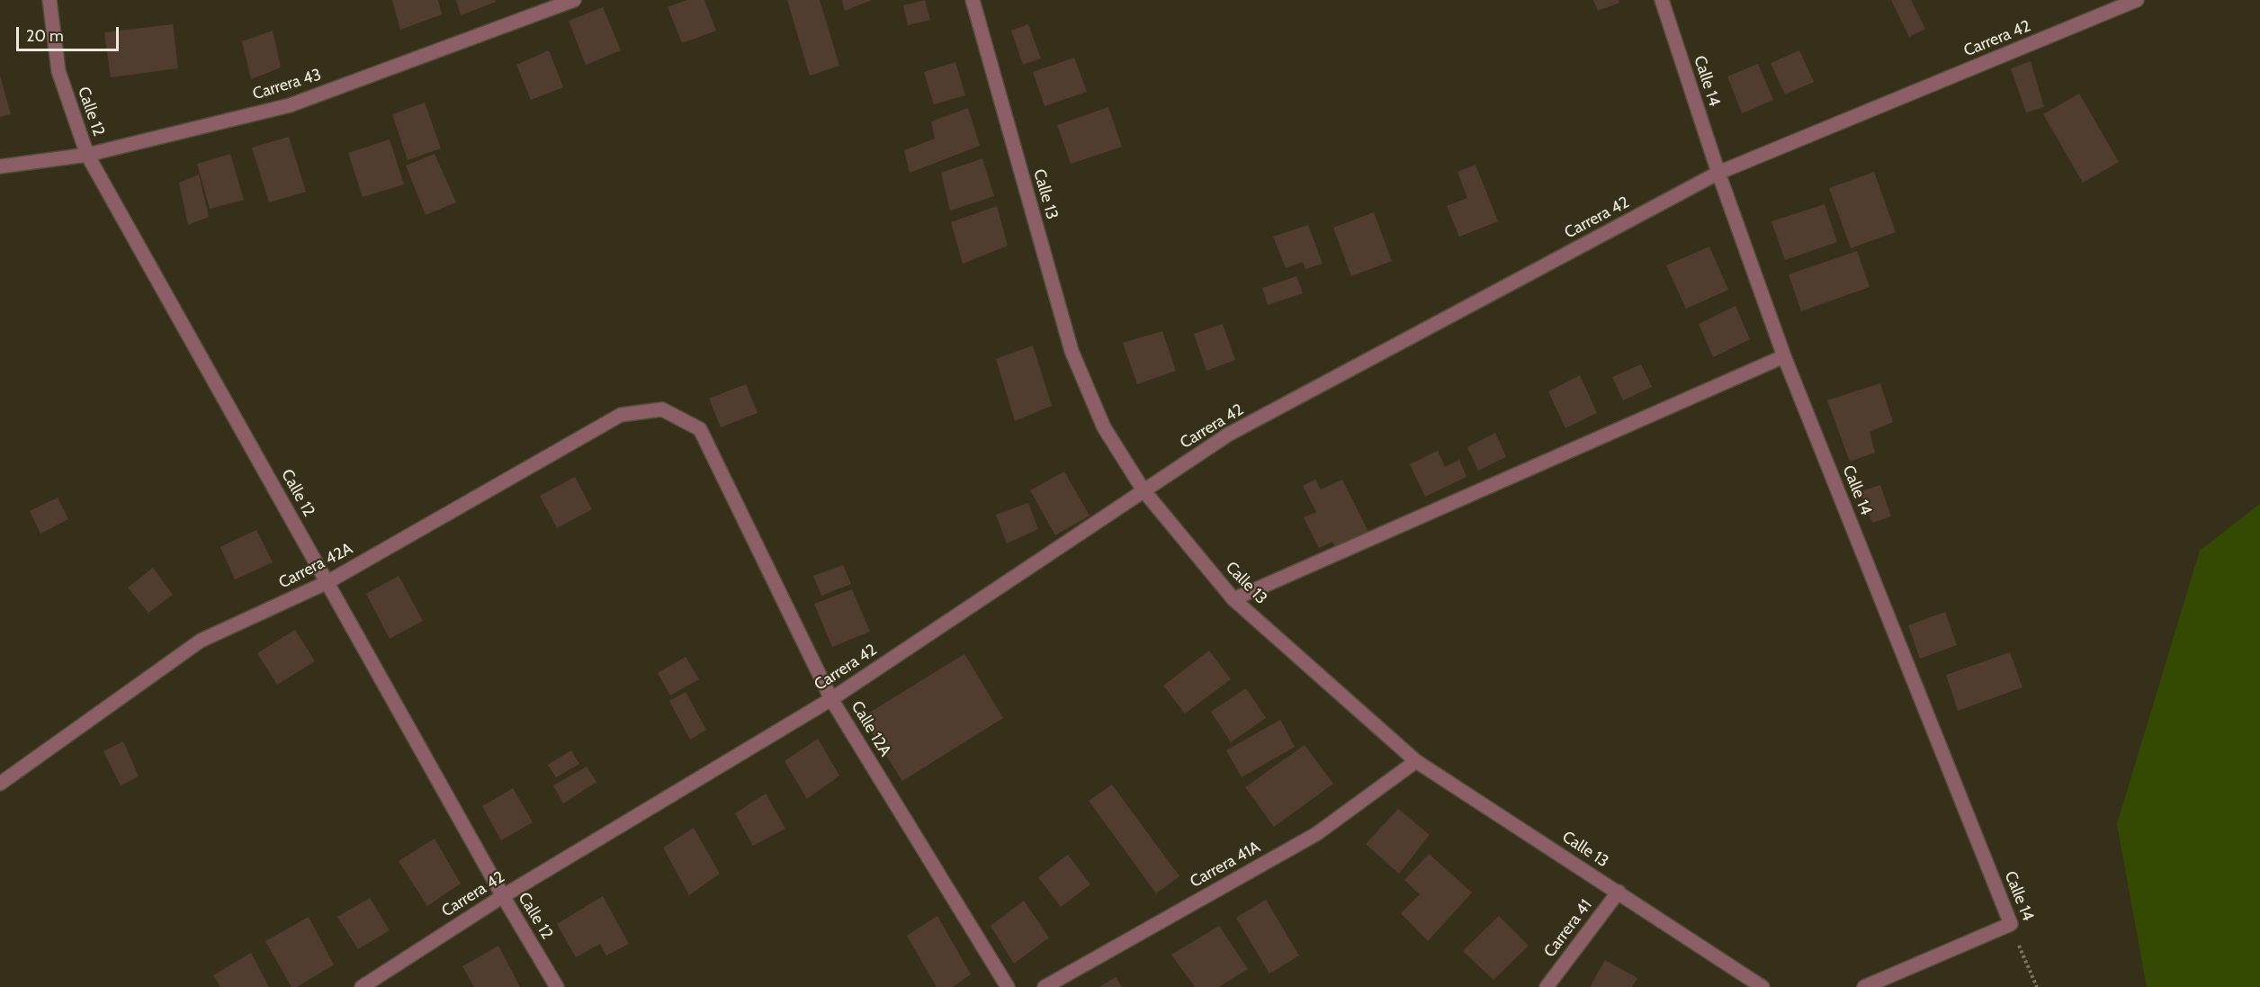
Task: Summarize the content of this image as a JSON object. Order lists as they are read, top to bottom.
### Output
{
  "streets": {
    "street": [
      "Carrera 42",
      "Calle 14",
      "Carrera 43",
      "Calle 12",
      "Calle 13",
      "Carrera 42A",
      "Calle 12A",
      "Carrera 41A",
      "Carrera 41"
    ]
  },
  "crossings": [
    ["Carrera 42", "Calle 14"],
    ["Carrera 42", "Calle 12"],
    ["Carrera 42", "Calle 13"],
    ["Carrera 42", "Calle 12A"],
    ["Carrera 43", "Calle 12"],
    ["Calle 12", "Carrera 42A"],
    ["Calle 13", "Carrera 41A"],
    ["Calle 13", "Carrera 41"],
    ["Carrera 42A", "Calle 12A"]
  ],
  "scale_bar": "20 m"
}
